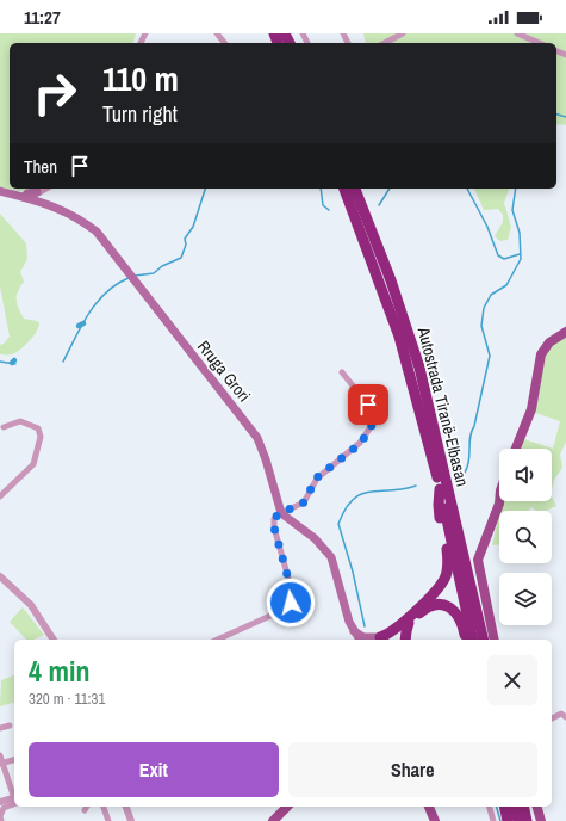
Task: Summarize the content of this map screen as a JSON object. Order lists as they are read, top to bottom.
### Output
{
  "streets": {
    "highway": ["Autostrada Tiranë-Elbasan"],
    "main road": ["Rruga Grori"]
  },
  "page": {
    "status": "11:27",
    "turn": ["110 m", "Turn right"],
    "then": "Then",
    "heading": ["4 min", "320 m · 11:31"],
    "buttons": ["Exit", "Share"]
  }
}
